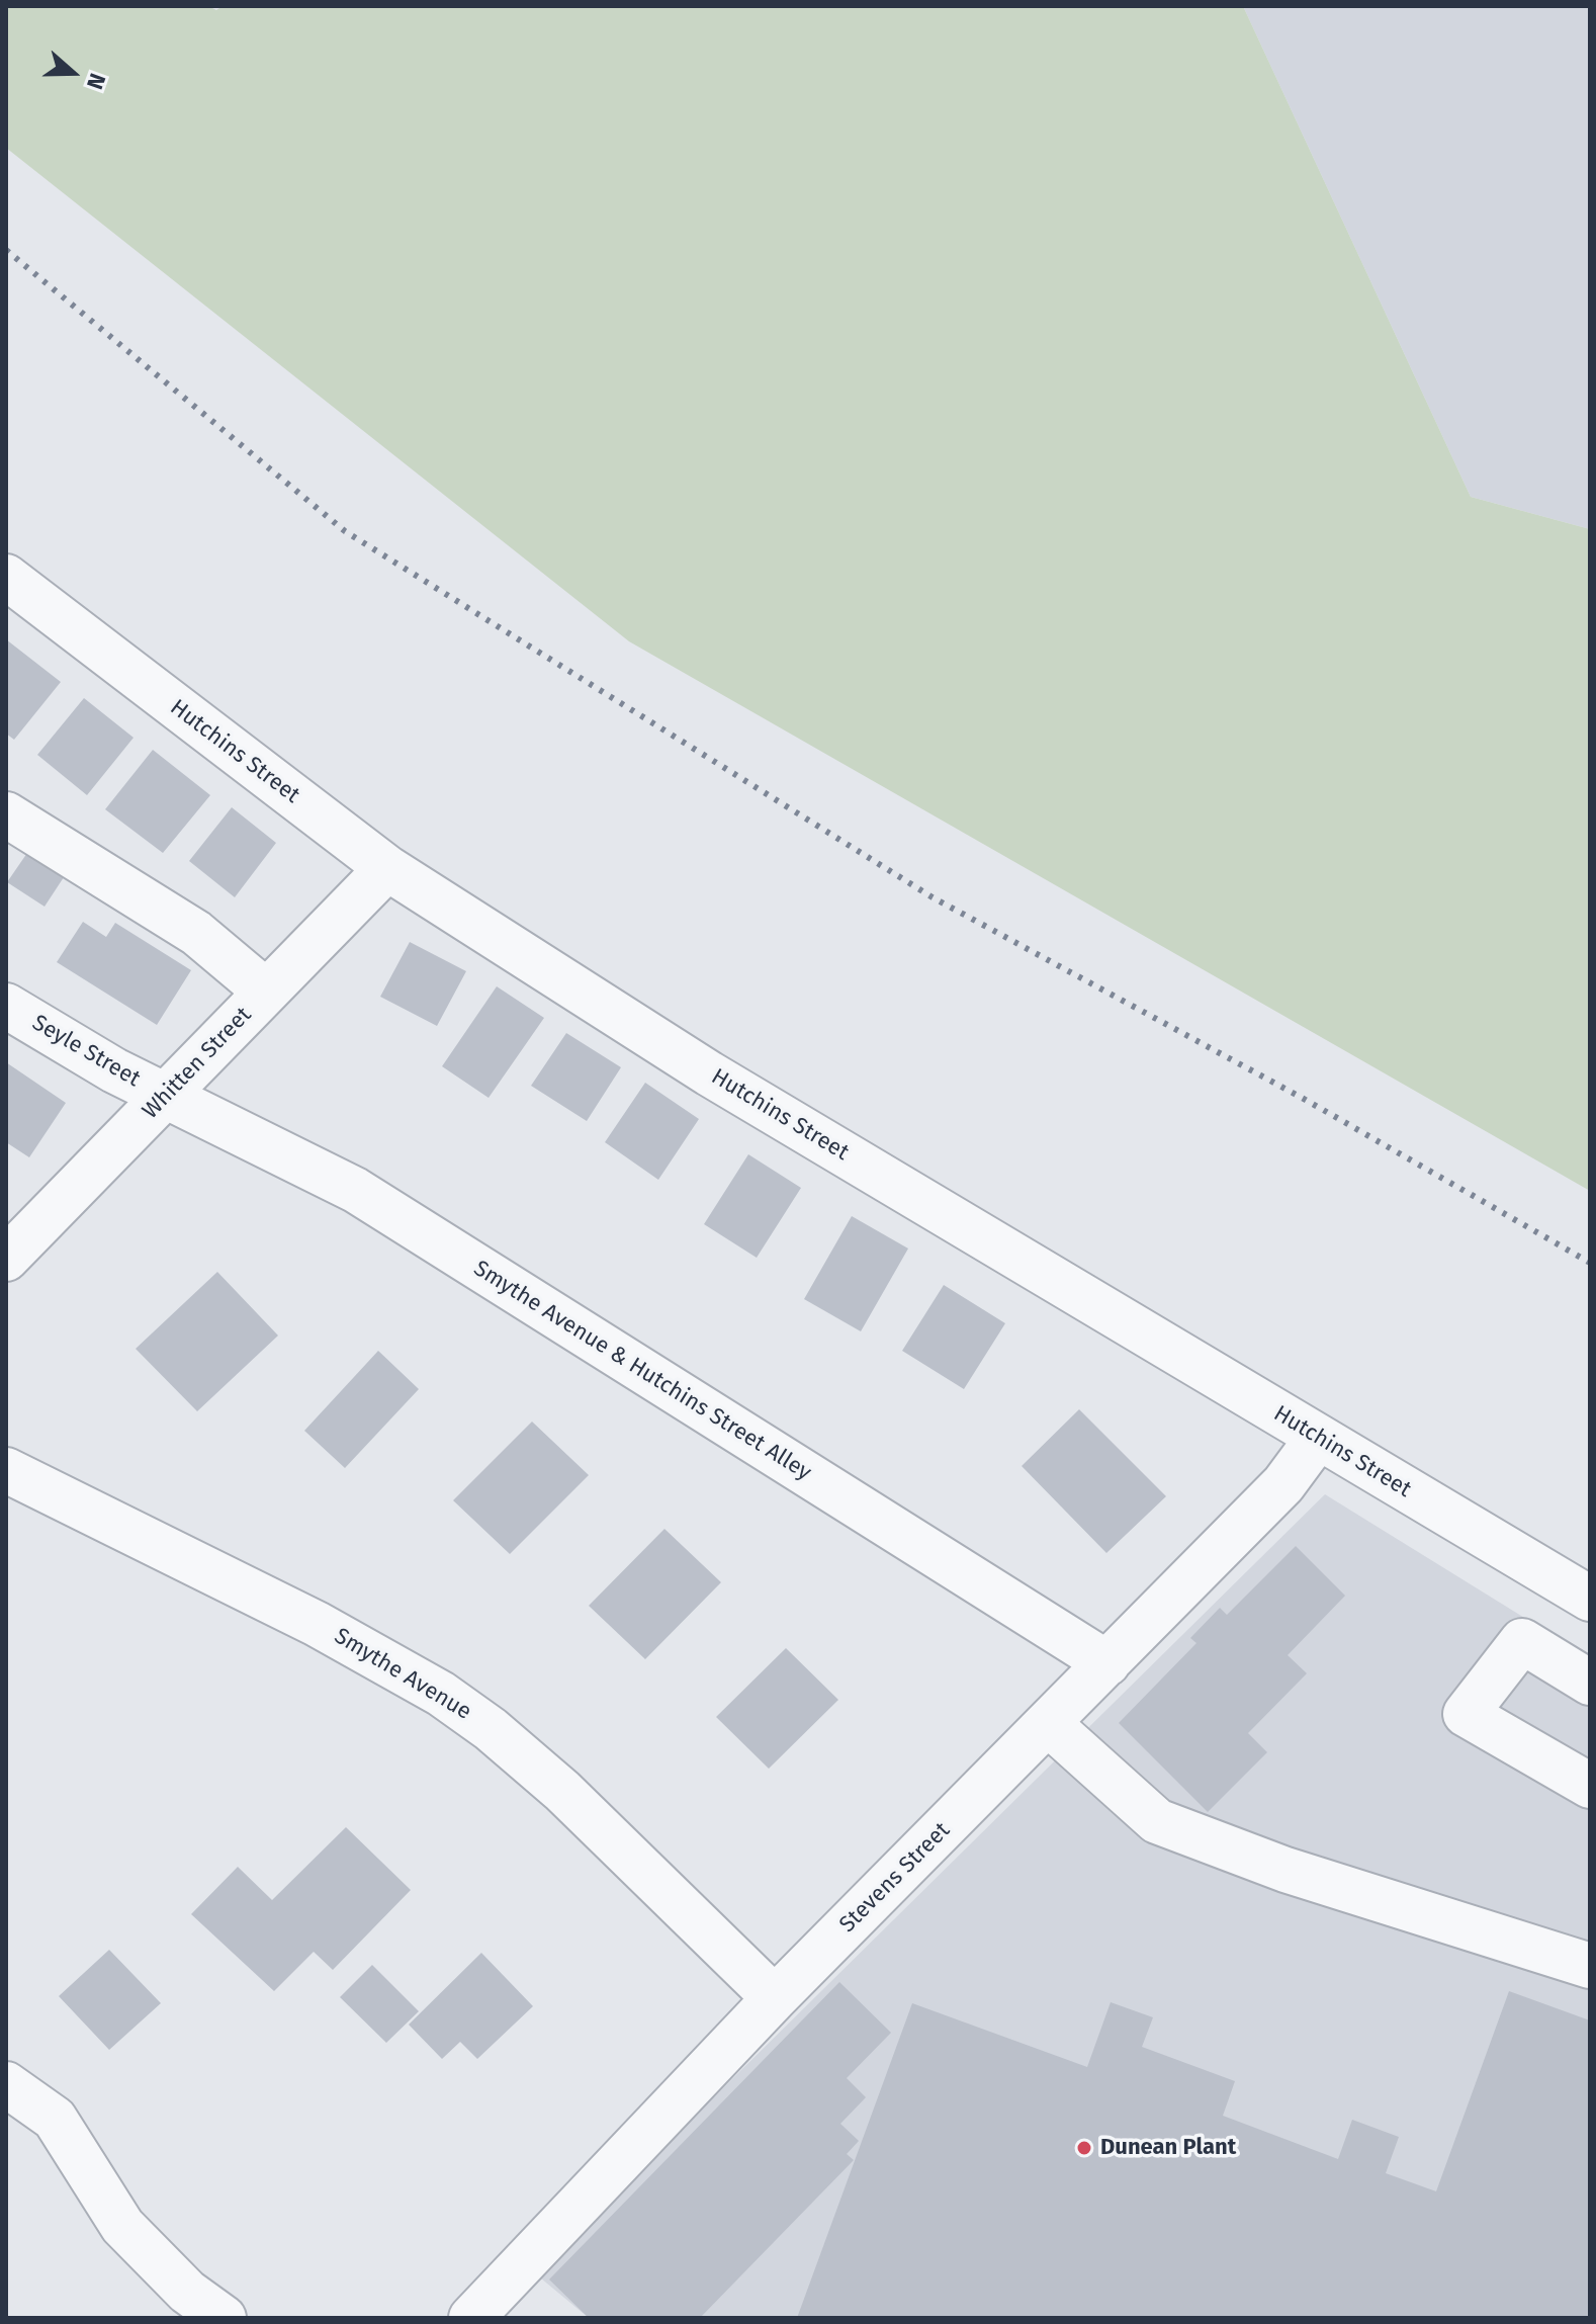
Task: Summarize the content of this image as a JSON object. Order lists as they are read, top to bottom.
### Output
{
  "streets": {
    "street": [
      "Hutchins Street",
      "Seyle Street",
      "Whitten Street",
      "Smythe Avenue & Hutchins Street Alley",
      "Smythe Avenue",
      "Stevens Street"
    ]
  },
  "crossings": [
    ["Hutchins Street", "Whitten Street"],
    ["Hutchins Street", "Stevens Street"],
    ["Seyle Street", "Whitten Street"],
    ["Seyle Street", "Smythe Avenue & Hutchins Street Alley"],
    ["Whitten Street", "Smythe Avenue & Hutchins Street Alley"],
    ["Smythe Avenue & Hutchins Street Alley", "Stevens Street"],
    ["Smythe Avenue", "Stevens Street"]
  ],
  "places": ["Dunean Plant"],
  "north": "right"
}
